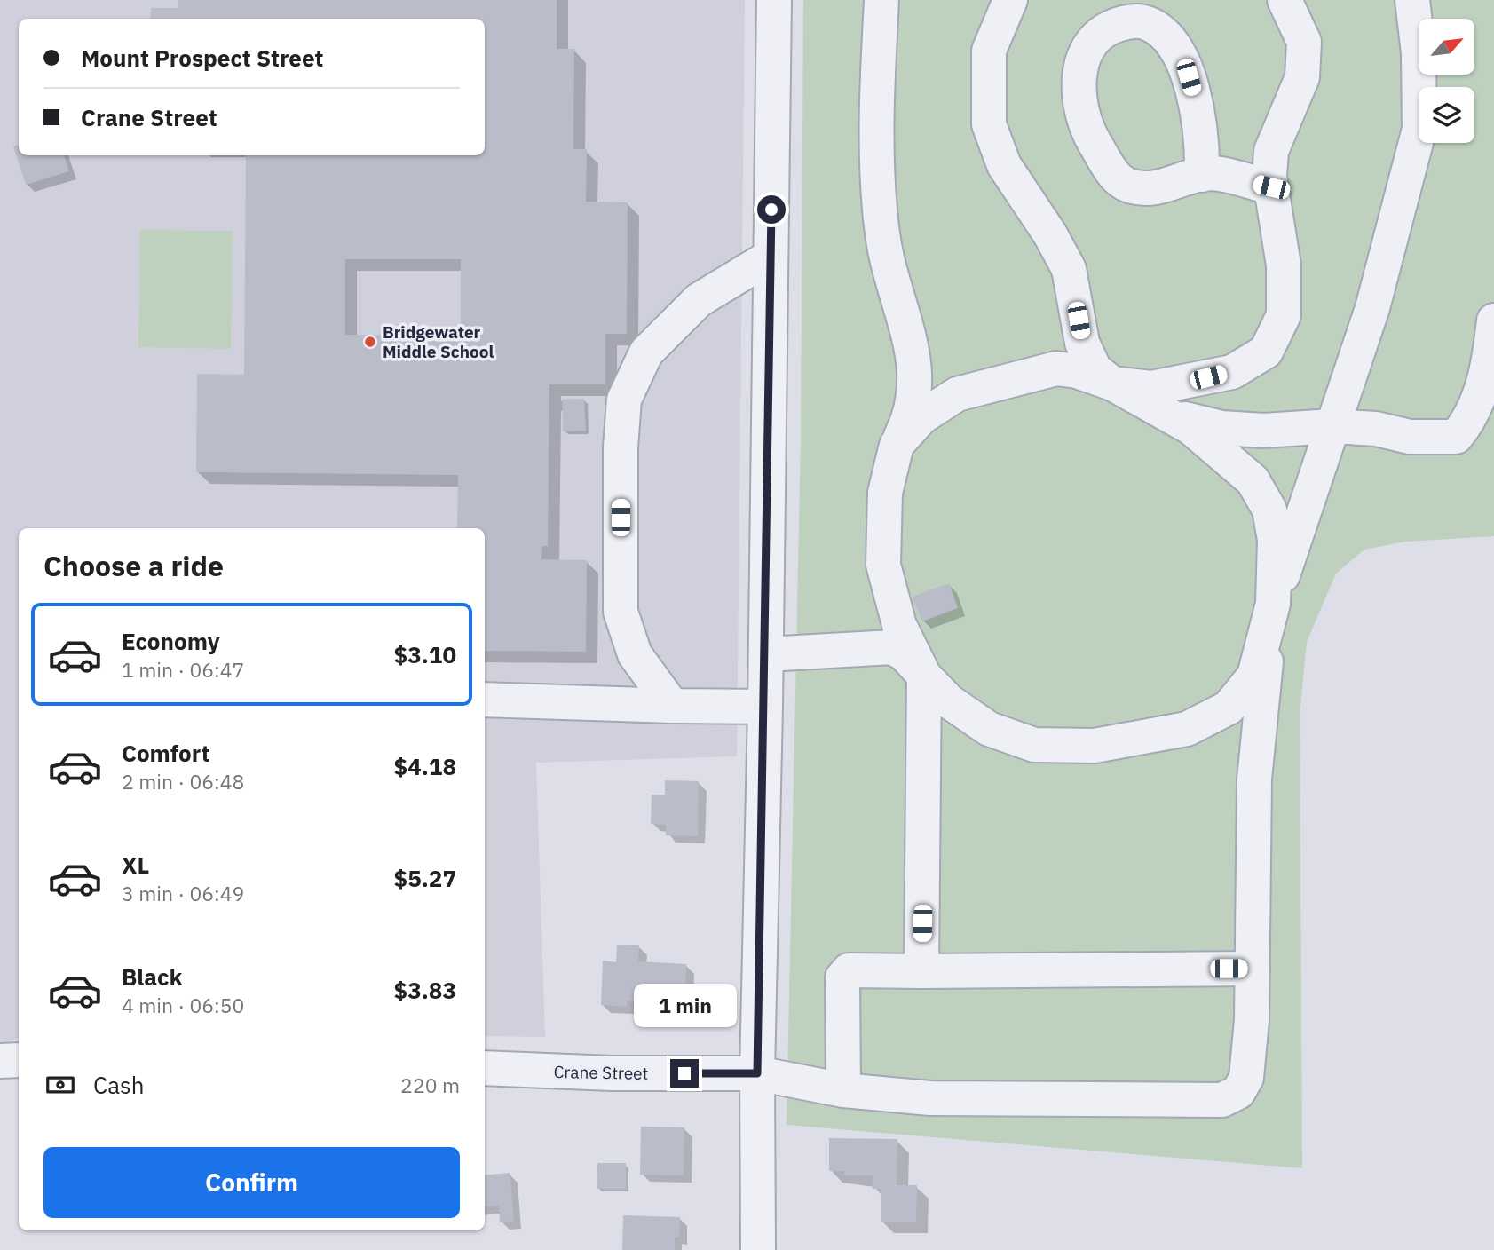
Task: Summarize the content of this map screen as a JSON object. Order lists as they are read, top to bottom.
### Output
{
  "streets": {
    "street": ["Crane Street"]
  },
  "places": ["Bridgewater Middle School"],
  "north": "top right",
  "page": {
    "banner": ["Mount Prospect Street", "Crane Street"],
    "heading": "Choose a ride",
    "list": [
      {
        "name": "Economy",
        "note": "1 min · 06:47",
        "value": "$3.10"
      },
      {
        "name": "Comfort",
        "note": "2 min · 06:48",
        "value": "$4.18"
      },
      {
        "name": "XL",
        "note": "3 min · 06:49",
        "value": "$5.27"
      },
      {
        "name": "Black",
        "note": "4 min · 06:50",
        "value": "$3.83"
      }
    ],
    "bubble": "1 min",
    "pay": ["Cash", "220 m"],
    "buttons": "Confirm"
  }
}
